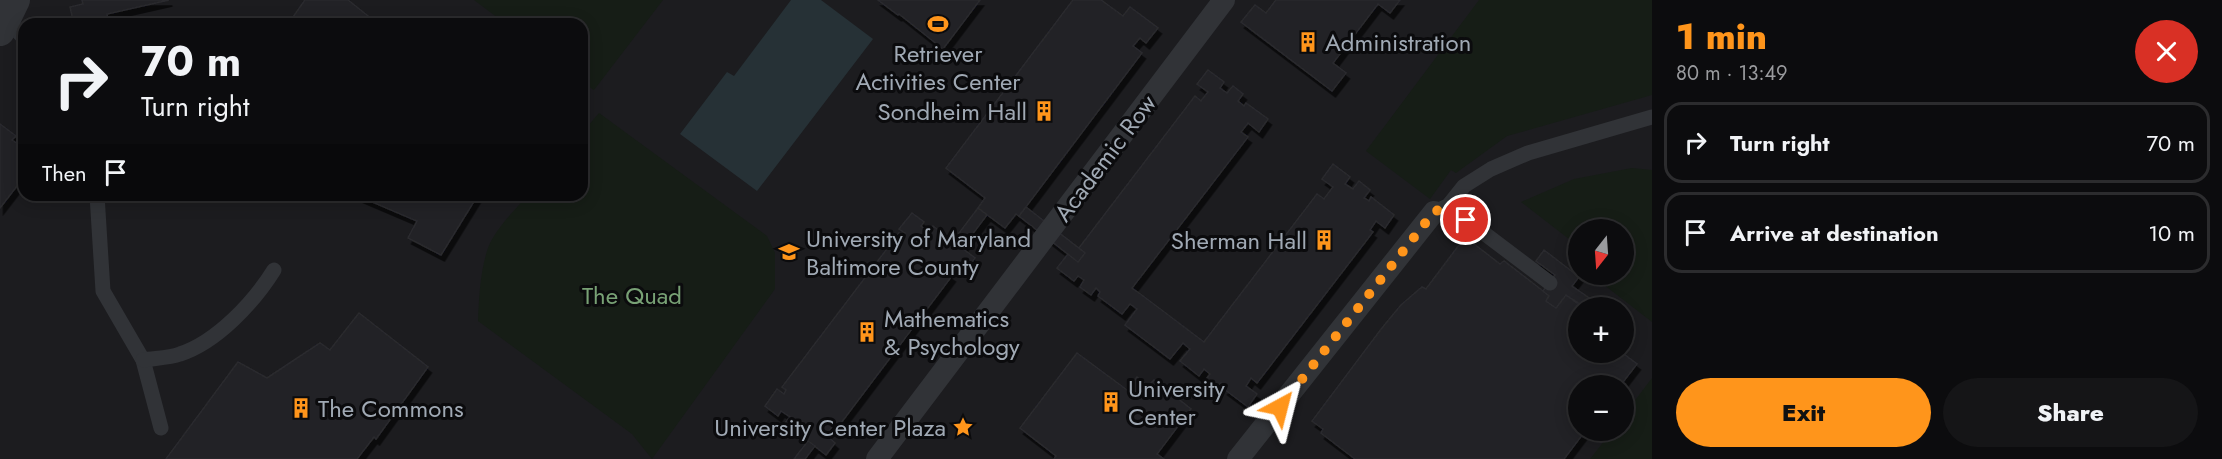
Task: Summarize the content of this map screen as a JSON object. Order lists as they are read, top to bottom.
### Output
{
  "streets": {
    "street": ["Academic Row"]
  },
  "parks": ["The Quad"],
  "places": {
    "sports": ["Retriever Activities Center"],
    "building": [
      "Administration",
      "Sondheim Hall",
      "Sherman Hall",
      "Mathematics & Psychology",
      "University Center",
      "The Commons"
    ],
    "school or university": ["University of Maryland Baltimore County"],
    "place": ["University Center Plaza"]
  },
  "north": "bottom",
  "page": {
    "heading": ["1 min", "80 m · 13:49"],
    "turn": ["70 m", "Turn right"],
    "list": [
      {
        "name": "Turn right",
        "value": "70 m"
      },
      {
        "name": "Arrive at destination",
        "value": "10 m"
      }
    ],
    "then": "Then",
    "map_buttons": ["+", "−"],
    "buttons": ["Exit", "Share"]
  }
}
